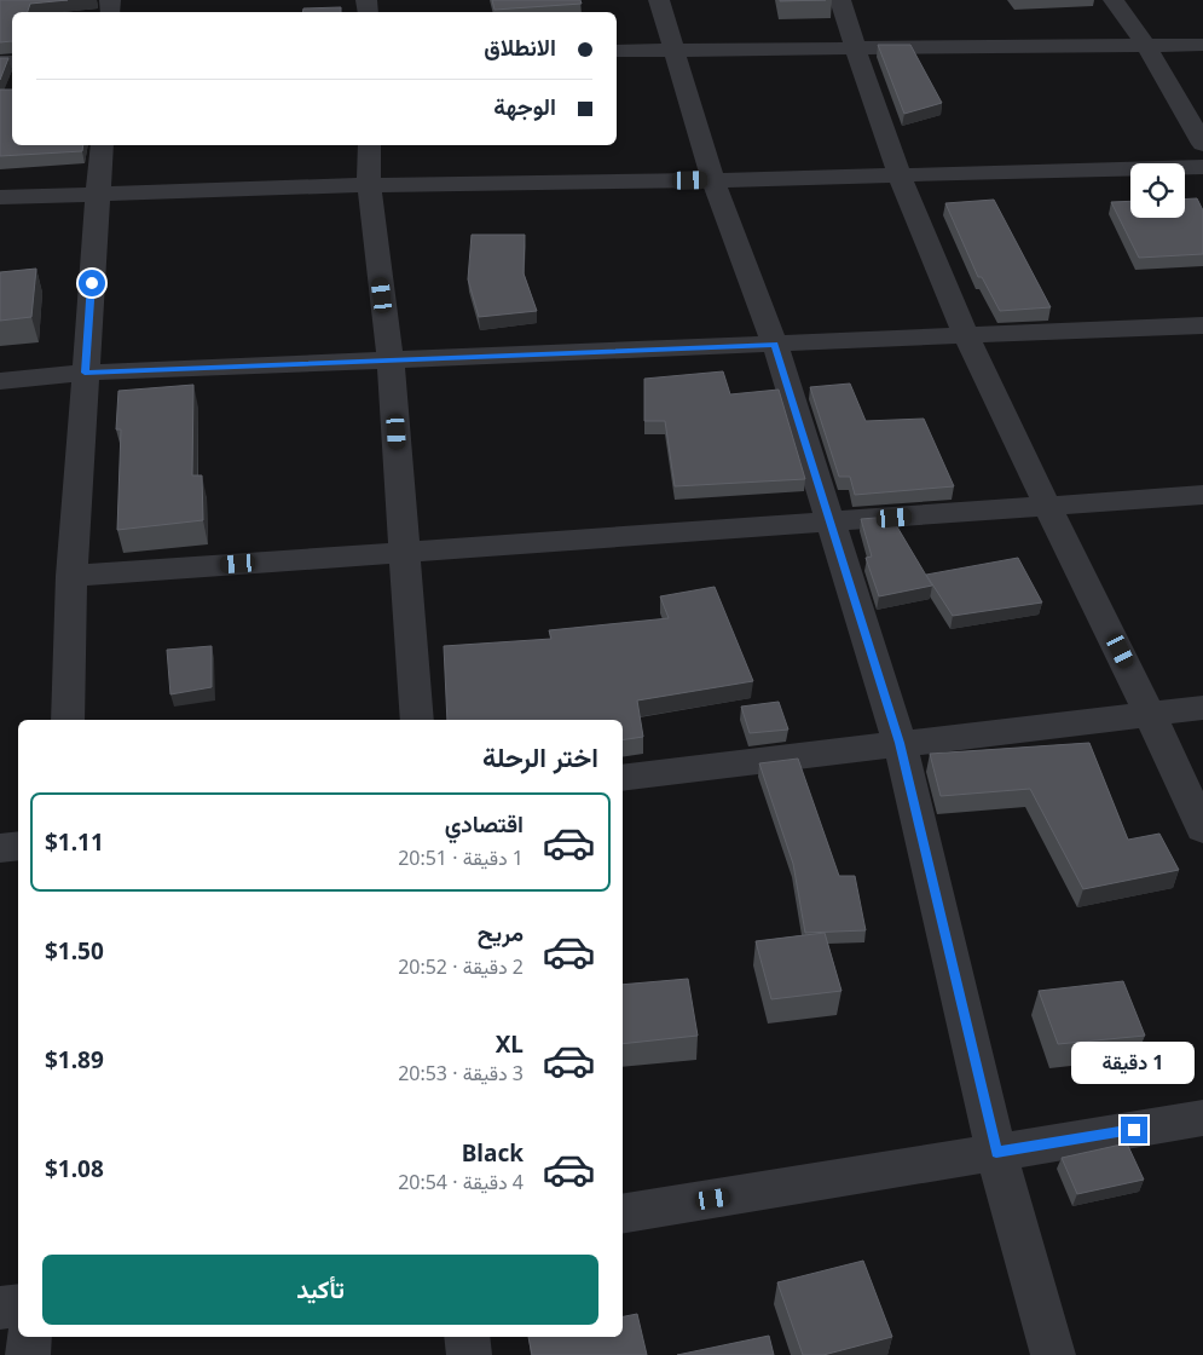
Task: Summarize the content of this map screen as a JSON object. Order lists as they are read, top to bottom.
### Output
{
  "page": {
    "banner": ["الانطلاق", "الوجهة"],
    "heading": "اختر الرحلة",
    "list": [
      {
        "name": "اقتصادي",
        "note": "1 دقيقة · 20:51",
        "value": "$1.11"
      },
      {
        "name": "مريح",
        "note": "2 دقيقة · 20:52",
        "value": "$1.50"
      },
      {
        "name": "XL",
        "note": "3 دقيقة · 20:53",
        "value": "$1.89"
      },
      {
        "name": "Black",
        "note": "4 دقيقة · 20:54",
        "value": "$1.08"
      }
    ],
    "bubble": "1 دقيقة",
    "buttons": "تأكيد"
  }
}
